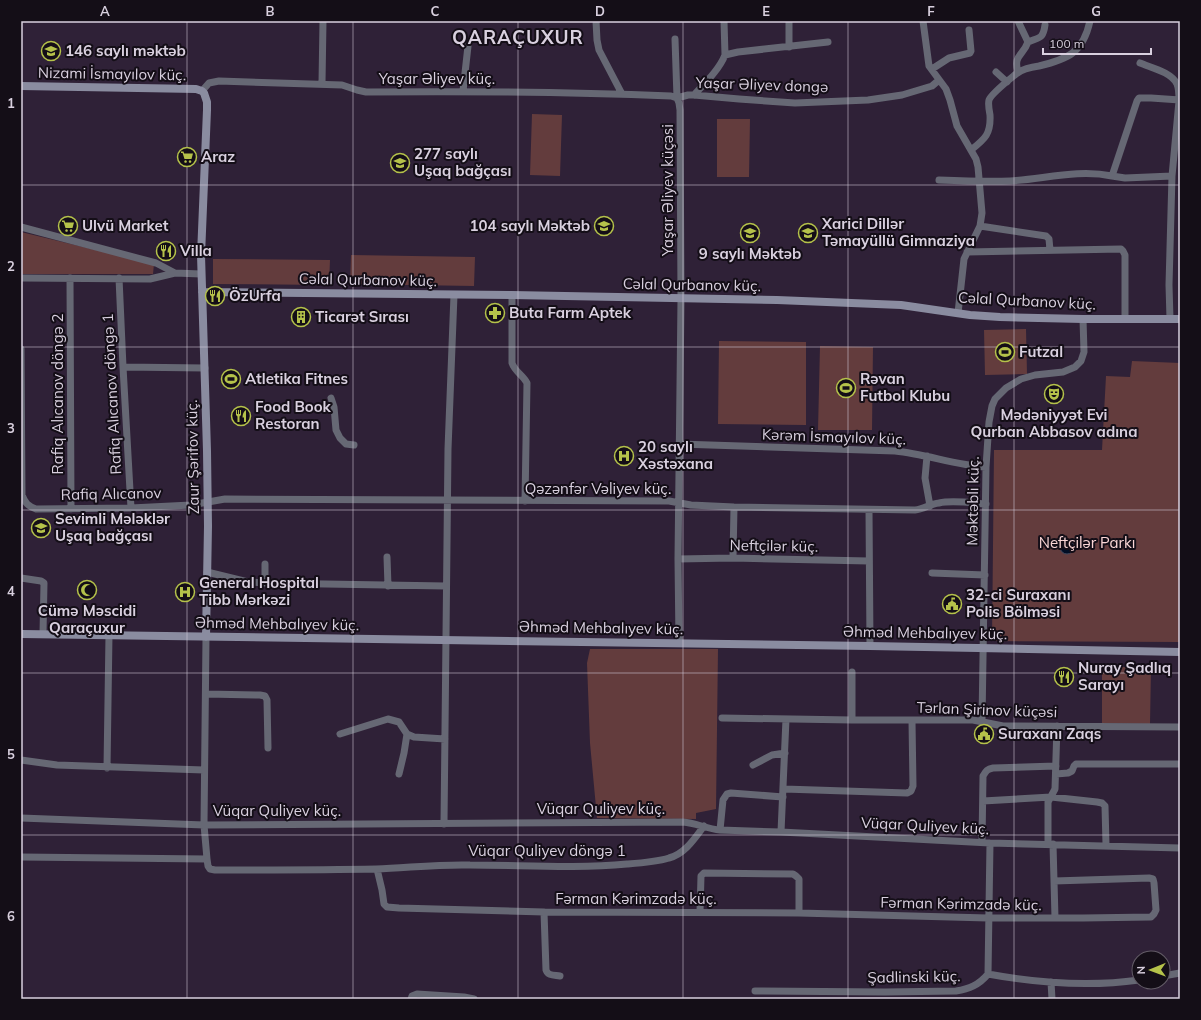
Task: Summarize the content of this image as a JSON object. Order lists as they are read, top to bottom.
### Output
{
  "streets": {
    "street": [
      "Nizami İsmayılov küç.",
      "Yaşar Əliyev küç.",
      "Yaşar Əliyev dongə",
      "Yaşar Əliyev küçəsi",
      "Cəlal Qurbanov küç.",
      "Rafiq Alıcanov döngə 2",
      "Rafiq Alıcanov döngə 1",
      "Kərəm İsmayılov küç.",
      "Zaur Şərifov küç.",
      "Qəzənfər Vəliyev küç.",
      "Rafiq Alıcanov",
      "Məktəbli küç.",
      "Neftçilər küç.",
      "Əhməd Mehbalıyev küç.",
      "Tərlan Şirinov küçəsi",
      "Vüqar Quliyev küç.",
      "Vüqar Quliyev döngə 1",
      "Fərman Kərimzadə küç.",
      "Şadlinski küç."
    ]
  },
  "crossings": [
    ["Nizami İsmayılov küç.", "Yaşar Əliyev küç."],
    ["Nizami İsmayılov küç.", "Zaur Şərifov küç."],
    ["Yaşar Əliyev küç.", "Yaşar Əliyev dongə"],
    ["Yaşar Əliyev küç.", "Yaşar Əliyev küçəsi"],
    ["Yaşar Əliyev küç.", "Zaur Şərifov küç."],
    ["Yaşar Əliyev dongə", "Yaşar Əliyev küçəsi"],
    ["Yaşar Əliyev küçəsi", "Cəlal Qurbanov küç."],
    ["Yaşar Əliyev küçəsi", "Kərəm İsmayılov küç."],
    ["Yaşar Əliyev küçəsi", "Qəzənfər Vəliyev küç."],
    ["Yaşar Əliyev küçəsi", "Neftçilər küç."],
    ["Yaşar Əliyev küçəsi", "Əhməd Mehbalıyev küç."],
    ["Cəlal Qurbanov küç.", "Zaur Şərifov küç."],
    ["Cəlal Qurbanov küç.", "Məktəbli küç."],
    ["Rafiq Alıcanov döngə 2", "Rafiq Alıcanov"],
    ["Rafiq Alıcanov döngə 1", "Rafiq Alıcanov"],
    ["Kərəm İsmayılov küç.", "Məktəbli küç."],
    ["Zaur Şərifov küç.", "Qəzənfər Vəliyev küç."],
    ["Zaur Şərifov küç.", "Rafiq Alıcanov"],
    ["Zaur Şərifov küç.", "Əhməd Mehbalıyev küç."],
    ["Zaur Şərifov küç.", "Vüqar Quliyev küç."],
    ["Qəzənfər Vəliyev küç.", "Rafiq Alıcanov"],
    ["Qəzənfər Vəliyev küç.", "Məktəbli küç."],
    ["Məktəbli küç.", "Əhməd Mehbalıyev küç."],
    ["Məktəbli küç.", "Tərlan Şirinov küçəsi"],
    ["Vüqar Quliyev küç.", "Vüqar Quliyev döngə 1"],
    ["Vüqar Quliyev döngə 1", "Fərman Kərimzadə küç."]
  ],
  "districts": ["QARAÇUXUR"],
  "parks": ["Neftçilər Parkı"],
  "places": {
    "school or university": [
      "146 saylı məktəb",
      "277 saylı Uşaq bağçası",
      "104 saylı Məktəb",
      "9 saylı Məktəb",
      "Xarici Dillər Təmayüllü Gimnaziya",
      "Sevimli Mələklər Uşaq bağçası"
    ],
    "supermarket": ["Araz", "Ulvü Market"],
    "restaurant": [
      "Villa",
      "ÖzUrfa",
      "Food Book Restoran",
      "Nuray Şadlıq Sarayı"
    ],
    "pharmacy": ["Buta Farm Aptek"],
    "building": ["Ticarət Sırası"],
    "sports": ["Futzal", "Atletika Fitnes", "Rəvan Futbol Klubu"],
    "theatre": ["Mədəniyyət Evi Qurban Abbasov adına"],
    "hospital": ["20 saylı Xəstəxana", "General Hospital Tibb Mərkəzi"],
    "mosque": ["Cümə Məscidi Qaraçuxur"],
    "public building": ["32-ci Suraxanı Polis Bölməsi", "Suraxanı Zaqs"]
  },
  "scale_bar": "100 m",
  "north": "left",
  "grid": {
    "columns": [
      "A",
      "B",
      "C",
      "D",
      "E",
      "F",
      "G"
    ],
    "rows": [
      "1",
      "2",
      "3",
      "4",
      "5",
      "6"
    ]
  }
}
